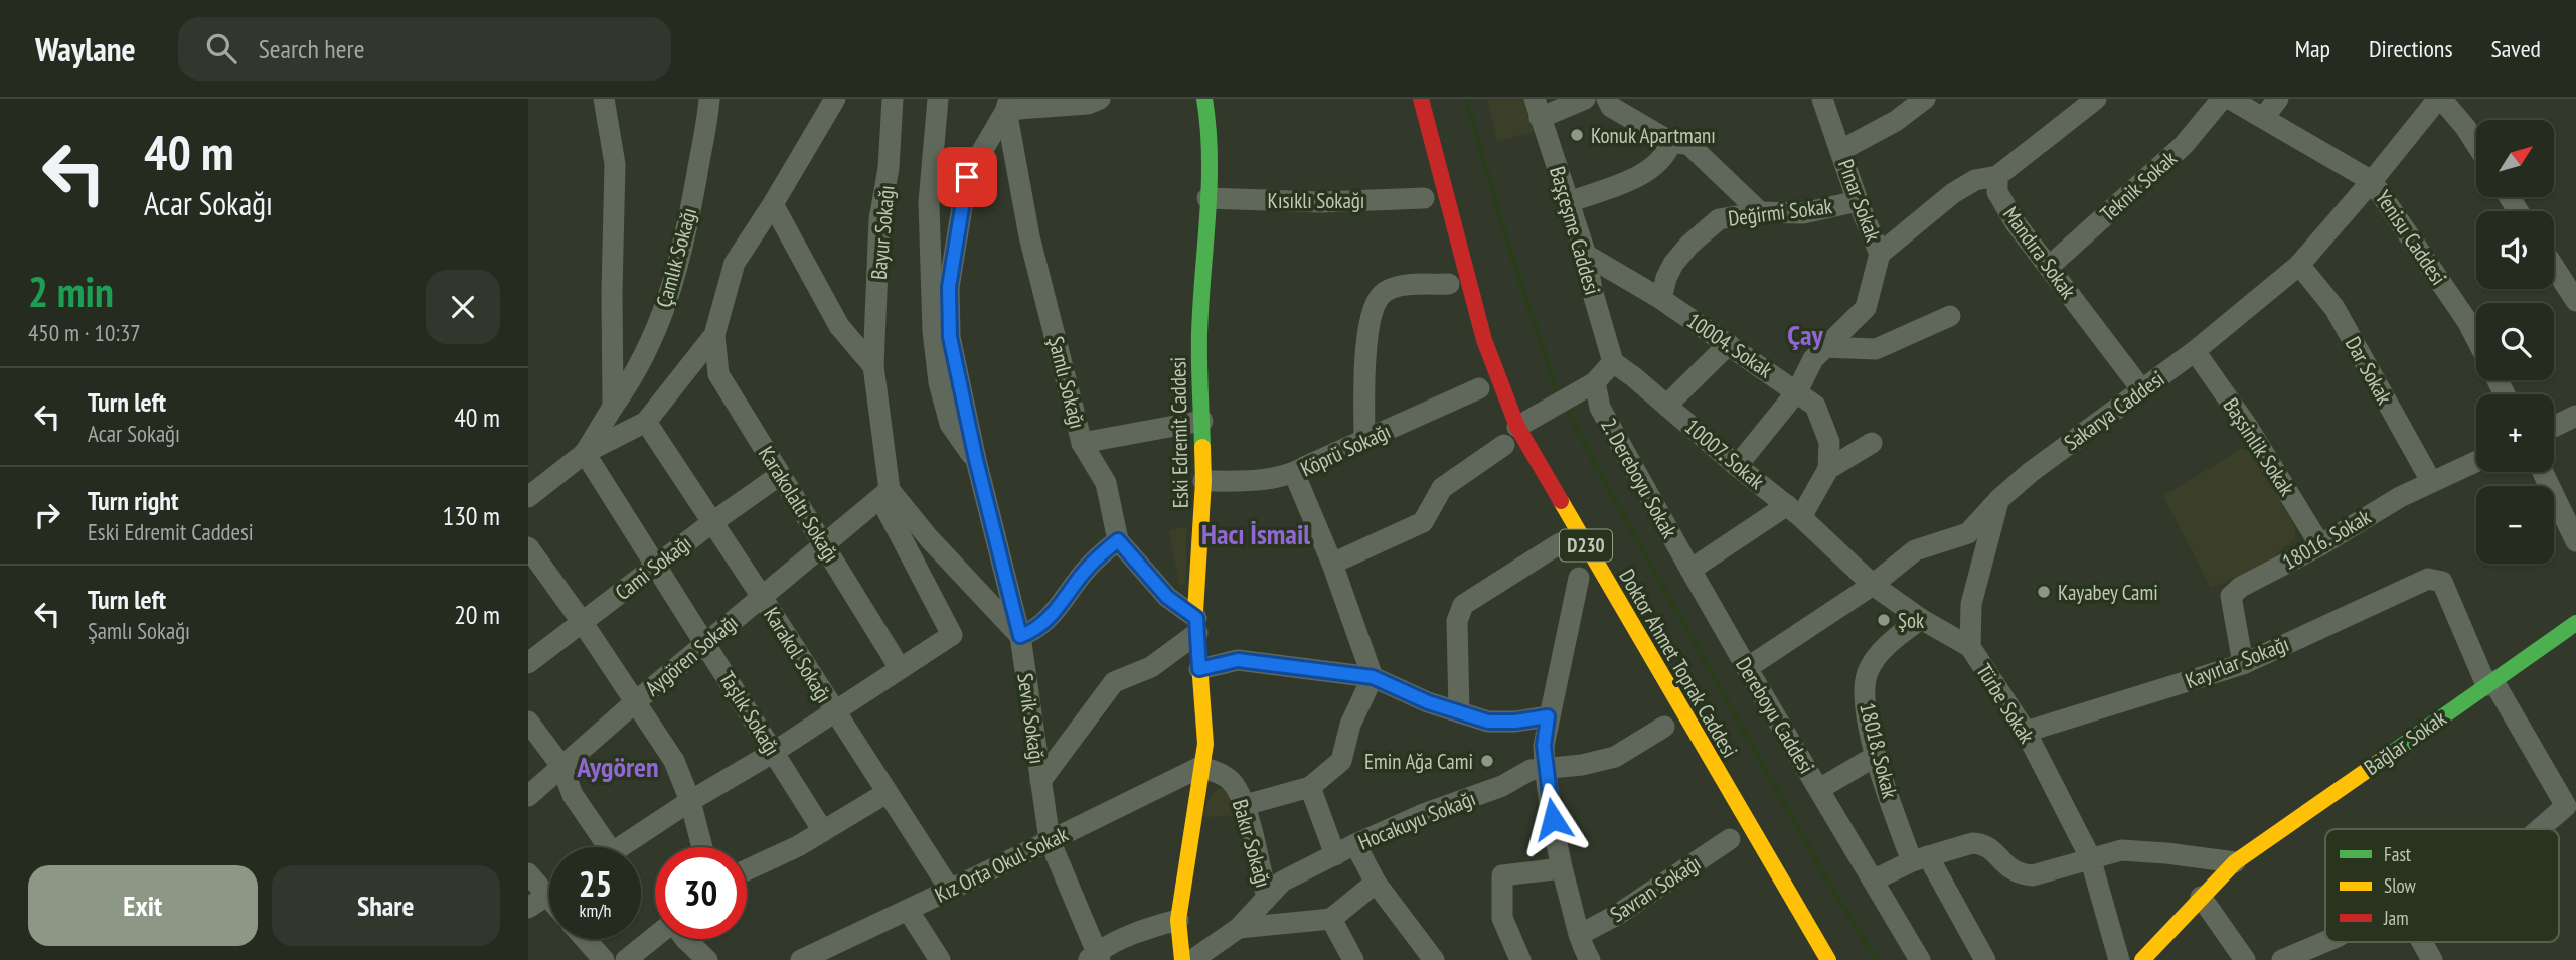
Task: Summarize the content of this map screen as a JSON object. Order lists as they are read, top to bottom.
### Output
{
  "streets": {
    "main road": [
      "Eski Edremit Caddesi",
      "D230",
      "Doktor Ahmet Toprak Caddesi",
      "Bağlar Sokak"
    ],
    "street": [
      "Teknik Sokak",
      "Kısıklı Sokağı",
      "Pınar Sokak",
      "Değirmi Sokak",
      "Başçeşme Caddesi",
      "Bayur Sokağı",
      "Yenisu Caddesi",
      "Mandıra Sokak",
      "Çamlık Sokağı",
      "10004. Sokak",
      "Dar Sokak",
      "Şamlı Sokağı",
      "Sakarya Caddesi",
      "Başsinlik Sokak",
      "Köprü Sokağı",
      "10007. Sokak",
      "2. Dereboyu Sokak",
      "Karakolaltı Sokağı",
      "18016. Sokak",
      "Cami Sokağı",
      "Aygören Sokağı",
      "Karakol Sokağı",
      "Kayırlar Sokağı",
      "Türbe Sokak",
      "Taşlık Sokağı",
      "Dereboyu Caddesi",
      "Sevik Sokağı",
      "18018. Sokak",
      "Hocakuyu Sokağı",
      "Bakır Sokağı",
      "Kız Orta Okul Sokak",
      "Savran Sokağı"
    ]
  },
  "crossings": [
    ["Teknik Sokak", "Mandıra Sokak"],
    ["Kısıklı Sokağı", "Eski Edremit Caddesi"],
    ["Pınar Sokak", "Değirmi Sokak"],
    ["Pınar Sokak", "10004. Sokak"],
    ["Pınar Sokak", "10007. Sokak"],
    ["Değirmi Sokak", "10004. Sokak"],
    ["Başçeşme Caddesi", "10004. Sokak"],
    ["Başçeşme Caddesi", "10007. Sokak"],
    ["Bayur Sokağı", "Aygören Sokağı"],
    ["Yenisu Caddesi", "Sakarya Caddesi"],
    ["Mandıra Sokak", "Sakarya Caddesi"],
    ["Çamlık Sokağı", "Taşlık Sokağı"],
    ["Dar Sokak", "Sakarya Caddesi"],
    ["Dar Sokak", "18016. Sokak"],
    ["Şamlı Sokağı", "Eski Edremit Caddesi"],
    ["Şamlı Sokağı", "Sevik Sokağı"],
    ["Sakarya Caddesi", "Başsinlik Sokak"],
    ["Sakarya Caddesi", "10007. Sokak"],
    ["Sakarya Caddesi", "Türbe Sokak"],
    ["Sakarya Caddesi", "Dereboyu Caddesi"],
    ["Eski Edremit Caddesi", "Köprü Sokağı"],
    ["Eski Edremit Caddesi", "Bakır Sokağı"],
    ["Eski Edremit Caddesi", "Kız Orta Okul Sokak"],
    ["Başsinlik Sokak", "18016. Sokak"],
    ["10007. Sokak", "Türbe Sokak"],
    ["10007. Sokak", "18018. Sokak"],
    ["2. Dereboyu Sokak", "Dereboyu Caddesi"],
    ["Karakolaltı Sokağı", "Cami Sokağı"],
    ["Karakolaltı Sokağı", "Aygören Sokağı"],
    ["18016. Sokak", "Kayırlar Sokağı"],
    ["Cami Sokağı", "Karakol Sokağı"],
    ["Cami Sokağı", "Taşlık Sokağı"],
    ["Aygören Sokağı", "Karakol Sokağı"],
    ["Aygören Sokağı", "Taşlık Sokağı"],
    ["Karakol Sokağı", "Kız Orta Okul Sokak"],
    ["Kayırlar Sokağı", "Türbe Sokak"],
    ["Kayırlar Sokağı", "Bağlar Sokak"],
    ["Sevik Sokağı", "Kız Orta Okul Sokak"],
    ["Hocakuyu Sokağı", "Bakır Sokağı"],
    ["Bakır Sokağı", "Kız Orta Okul Sokak"]
  ],
  "districts": ["Çay", "Hacı İsmail", "Aygören"],
  "places": [
    "Konuk Apartmanı",
    "Kayabey Cami",
    "Şok",
    "Emin Ağa Cami"
  ],
  "legend": ["Fast", "Slow", "Jam"],
  "north": "top right",
  "page": {
    "header": "Waylane",
    "search": "Search here",
    "nav": ["Map", "Directions", "Saved"],
    "turn": ["40 m", "Acar Sokağı"],
    "map_buttons": ["+", "−"],
    "heading": ["2 min", "450 m · 10:37"],
    "list": [
      {
        "name": "Turn left",
        "note": "Acar Sokağı",
        "value": "40 m"
      },
      {
        "name": "Turn right",
        "note": "Eski Edremit Caddesi",
        "value": "130 m"
      },
      {
        "name": "Turn left",
        "note": "Şamlı Sokağı",
        "value": "20 m"
      }
    ],
    "speed": "25 km/h",
    "limit": "30",
    "buttons": ["Exit", "Share"]
  }
}
